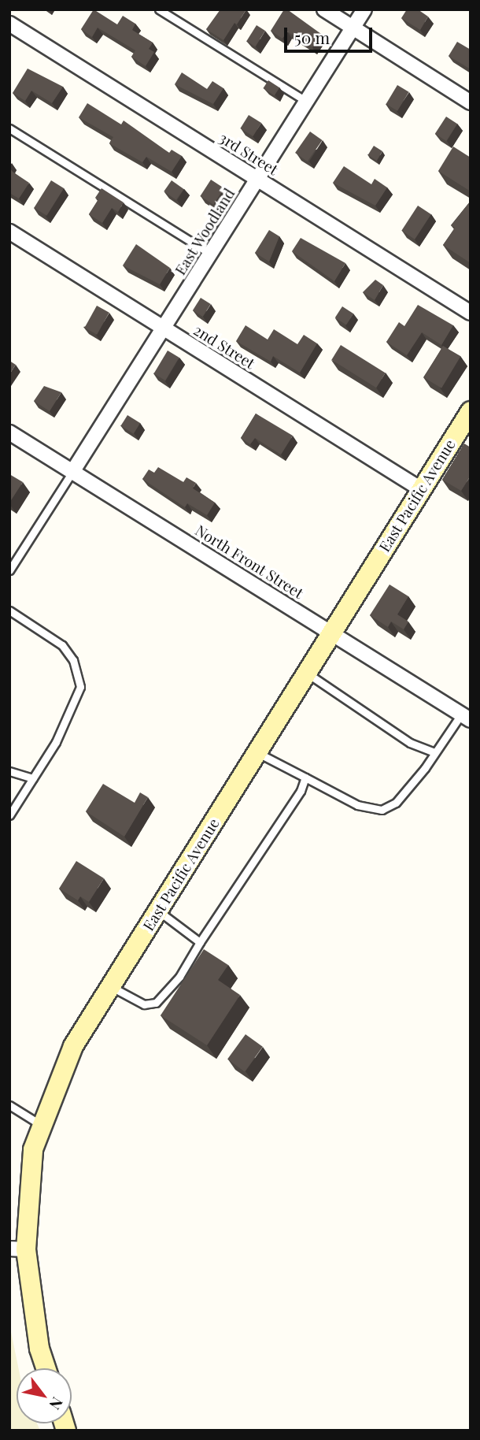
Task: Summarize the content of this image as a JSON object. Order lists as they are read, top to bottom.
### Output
{
  "streets": {
    "main road": ["East Pacific Avenue"],
    "street": [
      "3rd Street",
      "East Woodland",
      "2nd Street",
      "North Front Street"
    ]
  },
  "crossings": [
    ["3rd Street", "East Woodland"],
    ["East Woodland", "2nd Street"],
    ["East Woodland", "North Front Street"],
    ["2nd Street", "East Pacific Avenue"],
    ["East Pacific Avenue", "North Front Street"]
  ],
  "scale_bar": "50 m",
  "north": "bottom right"
}
